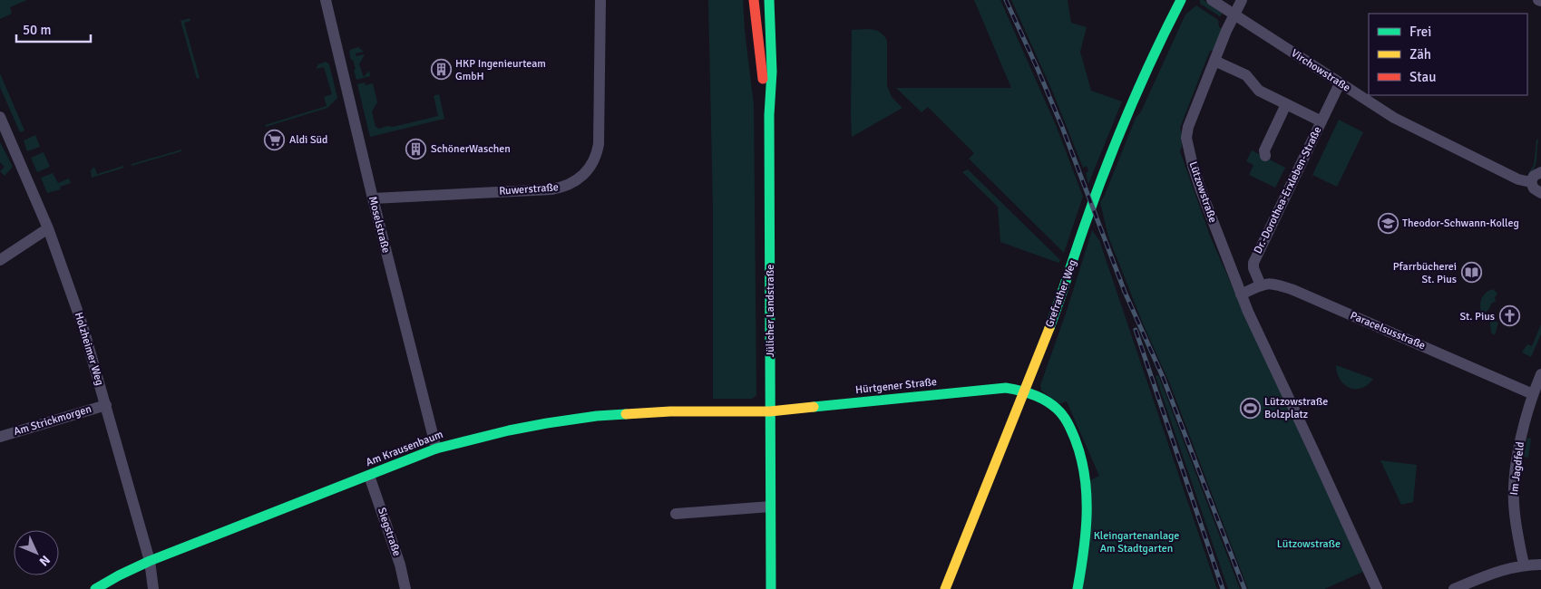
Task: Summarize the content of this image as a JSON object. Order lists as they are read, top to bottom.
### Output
{
  "streets": {
    "street": [
      "Virchowstraße",
      "Ruwerstraße",
      "Dr.-Dorothea-Erxleben-Straße",
      "Lützowstraße",
      "Moselstraße",
      "Grefrather Weg",
      "Jülicher Landstraße",
      "Paracelsusstraße",
      "Holzheimer Weg",
      "Hürtgener Straße",
      "Am Strickmorgen",
      "Am Krausenbaum",
      "Im Jagdfeld",
      "Siegstraße"
    ]
  },
  "crossings": [
    ["Virchowstraße", "Dr.-Dorothea-Erxleben-Straße"],
    ["Virchowstraße", "Lützowstraße"],
    ["Ruwerstraße", "Moselstraße"],
    ["Dr.-Dorothea-Erxleben-Straße", "Lützowstraße"],
    ["Dr.-Dorothea-Erxleben-Straße", "Paracelsusstraße"],
    ["Lützowstraße", "Paracelsusstraße"],
    ["Moselstraße", "Am Krausenbaum"],
    ["Grefrather Weg", "Hürtgener Straße"],
    ["Jülicher Landstraße", "Hürtgener Straße"],
    ["Jülicher Landstraße", "Am Krausenbaum"],
    ["Paracelsusstraße", "Im Jagdfeld"],
    ["Holzheimer Weg", "Am Strickmorgen"],
    ["Holzheimer Weg", "Am Krausenbaum"],
    ["Hürtgener Straße", "Am Krausenbaum"],
    ["Am Krausenbaum", "Siegstraße"]
  ],
  "parks": ["Kleingartenanlage Am Stadtgarten", "Lützowstraße"],
  "places": {
    "building": ["HKP Ingenieurteam GmbH", "SchönerWaschen"],
    "supermarket": ["Aldi Süd"],
    "school or university": ["Theodor-Schwann-Kolleg"],
    "library": ["Pfarrbücherei St. Pius"],
    "church": ["St. Pius"],
    "sports": ["Lützowstraße Bolzplatz"]
  },
  "legend": ["Frei", "Zäh", "Stau"],
  "scale_bar": "50 m",
  "north": "bottom right"
}
